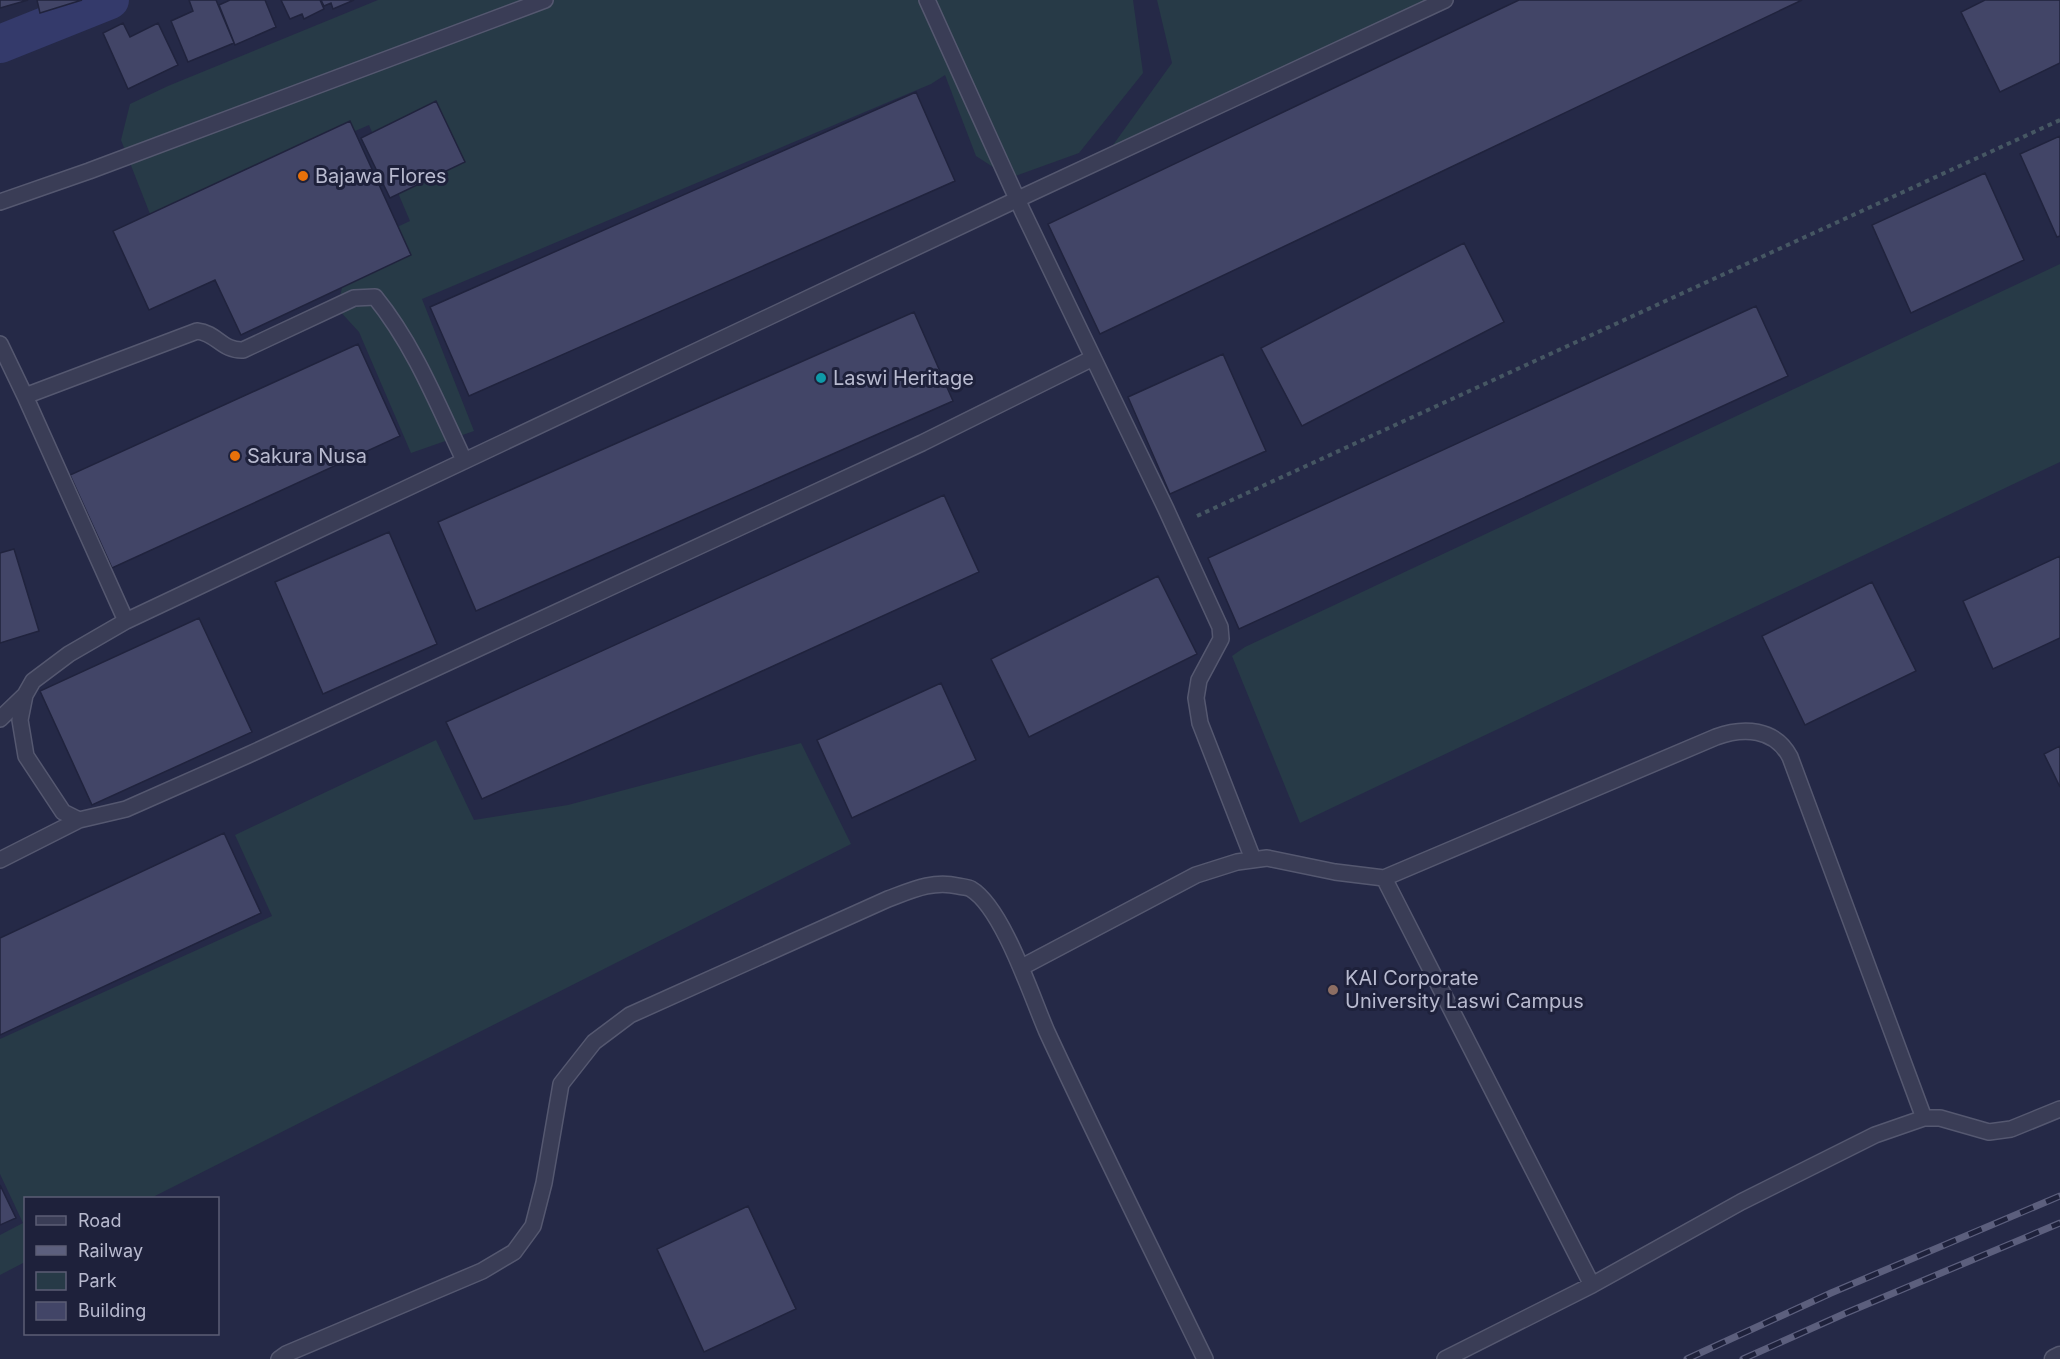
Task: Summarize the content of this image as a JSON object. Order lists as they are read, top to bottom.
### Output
{
  "places": [
    "Bajawa Flores",
    "Laswi Heritage",
    "Sakura Nusa",
    "KAI Corporate University Laswi Campus"
  ],
  "legend": [
    "Road",
    "Railway",
    "Park",
    "Building"
  ]
}
